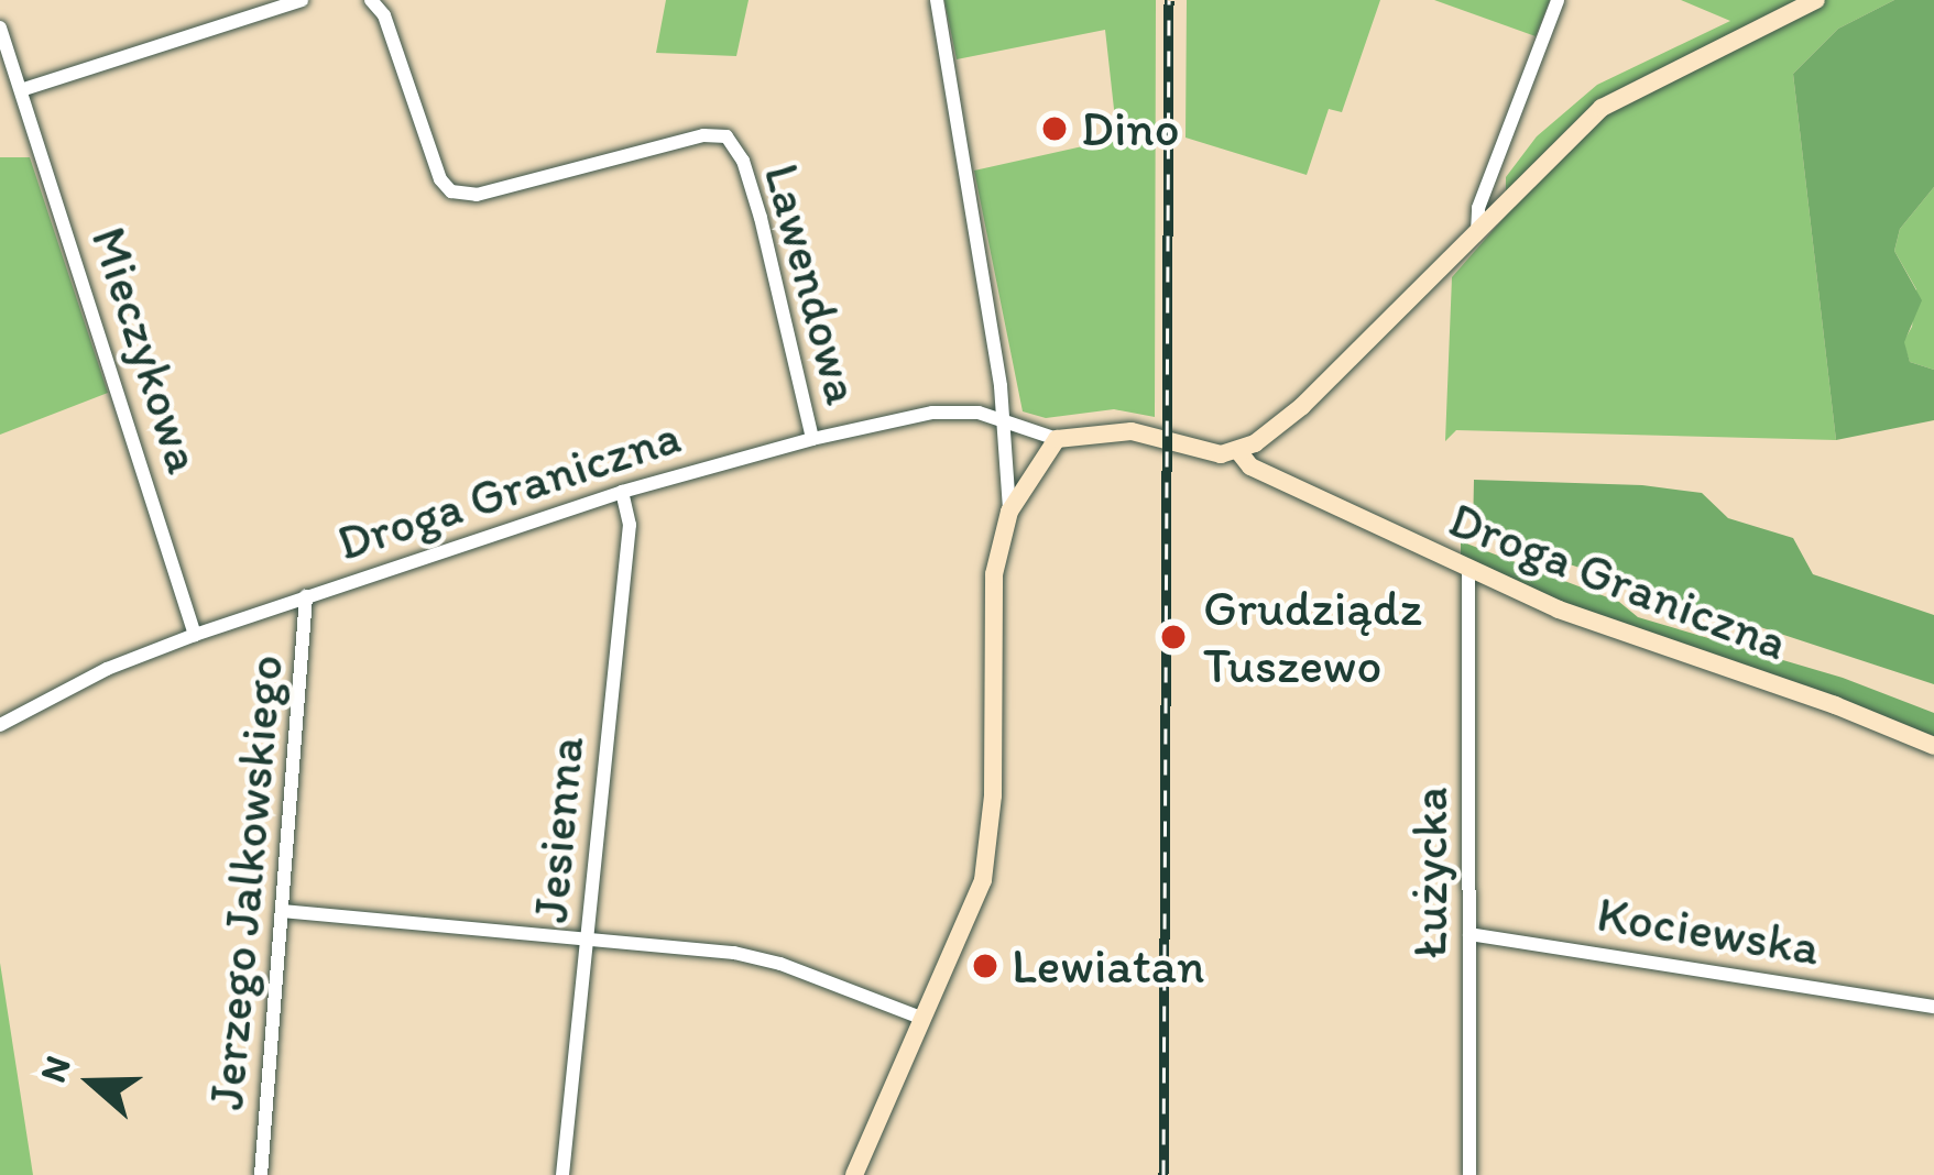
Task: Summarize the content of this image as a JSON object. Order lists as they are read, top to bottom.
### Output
{
  "streets": {
    "street": [
      "Lawendowa",
      "Mieczykowa",
      "Droga Graniczna",
      "Jesienna",
      "Łużycka",
      "Jerzego Jalkowskiego",
      "Kociewska"
    ]
  },
  "crossings": [
    ["Lawendowa", "Droga Graniczna"],
    ["Mieczykowa", "Droga Graniczna"],
    ["Droga Graniczna", "Jesienna"],
    ["Droga Graniczna", "Łużycka"],
    ["Droga Graniczna", "Jerzego Jalkowskiego"],
    ["Łużycka", "Kociewska"]
  ],
  "places": ["Dino", "Grudziądz Tuszewo", "Lewiatan"],
  "north": "left"
}
